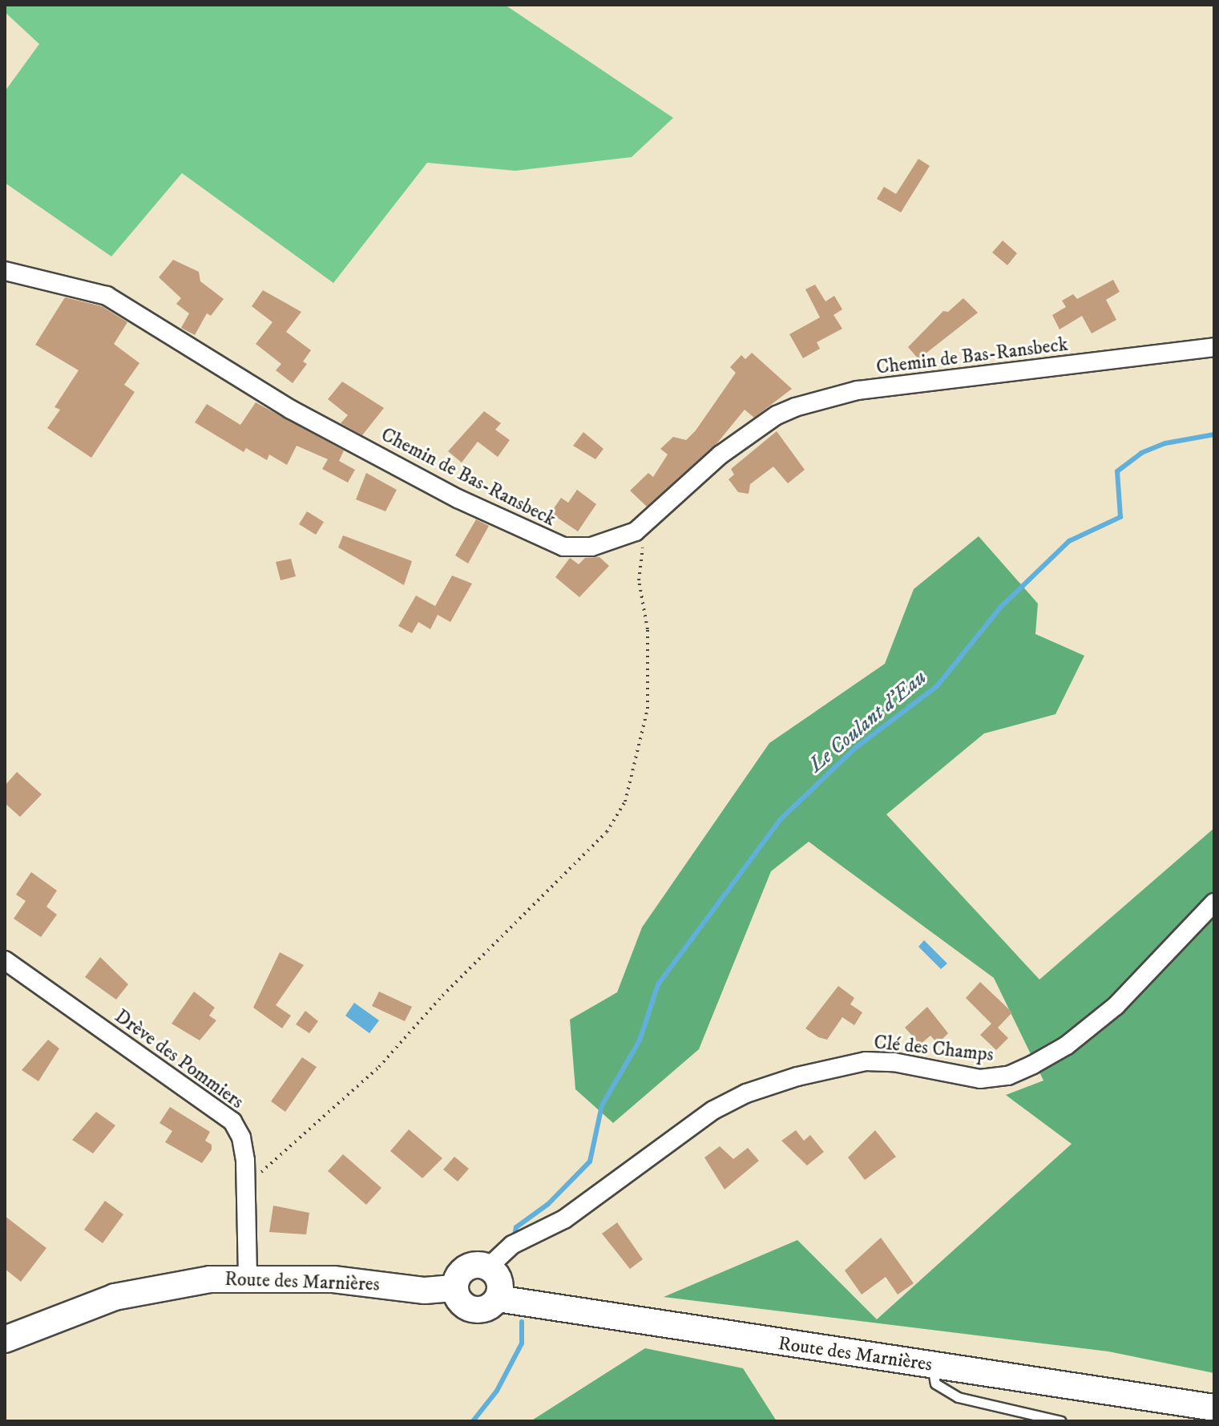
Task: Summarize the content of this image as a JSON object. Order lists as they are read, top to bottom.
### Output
{
  "streets": {
    "street": [
      "Chemin de Bas-Ransbeck",
      "Clé des Champs",
      "Drève des Pommiers",
      "Route des Marnières"
    ]
  },
  "crossings": [
    ["Clé des Champs", "Route des Marnières"],
    ["Drève des Pommiers", "Route des Marnières"]
  ],
  "water": ["Le Coulant d'Eau"]
}
